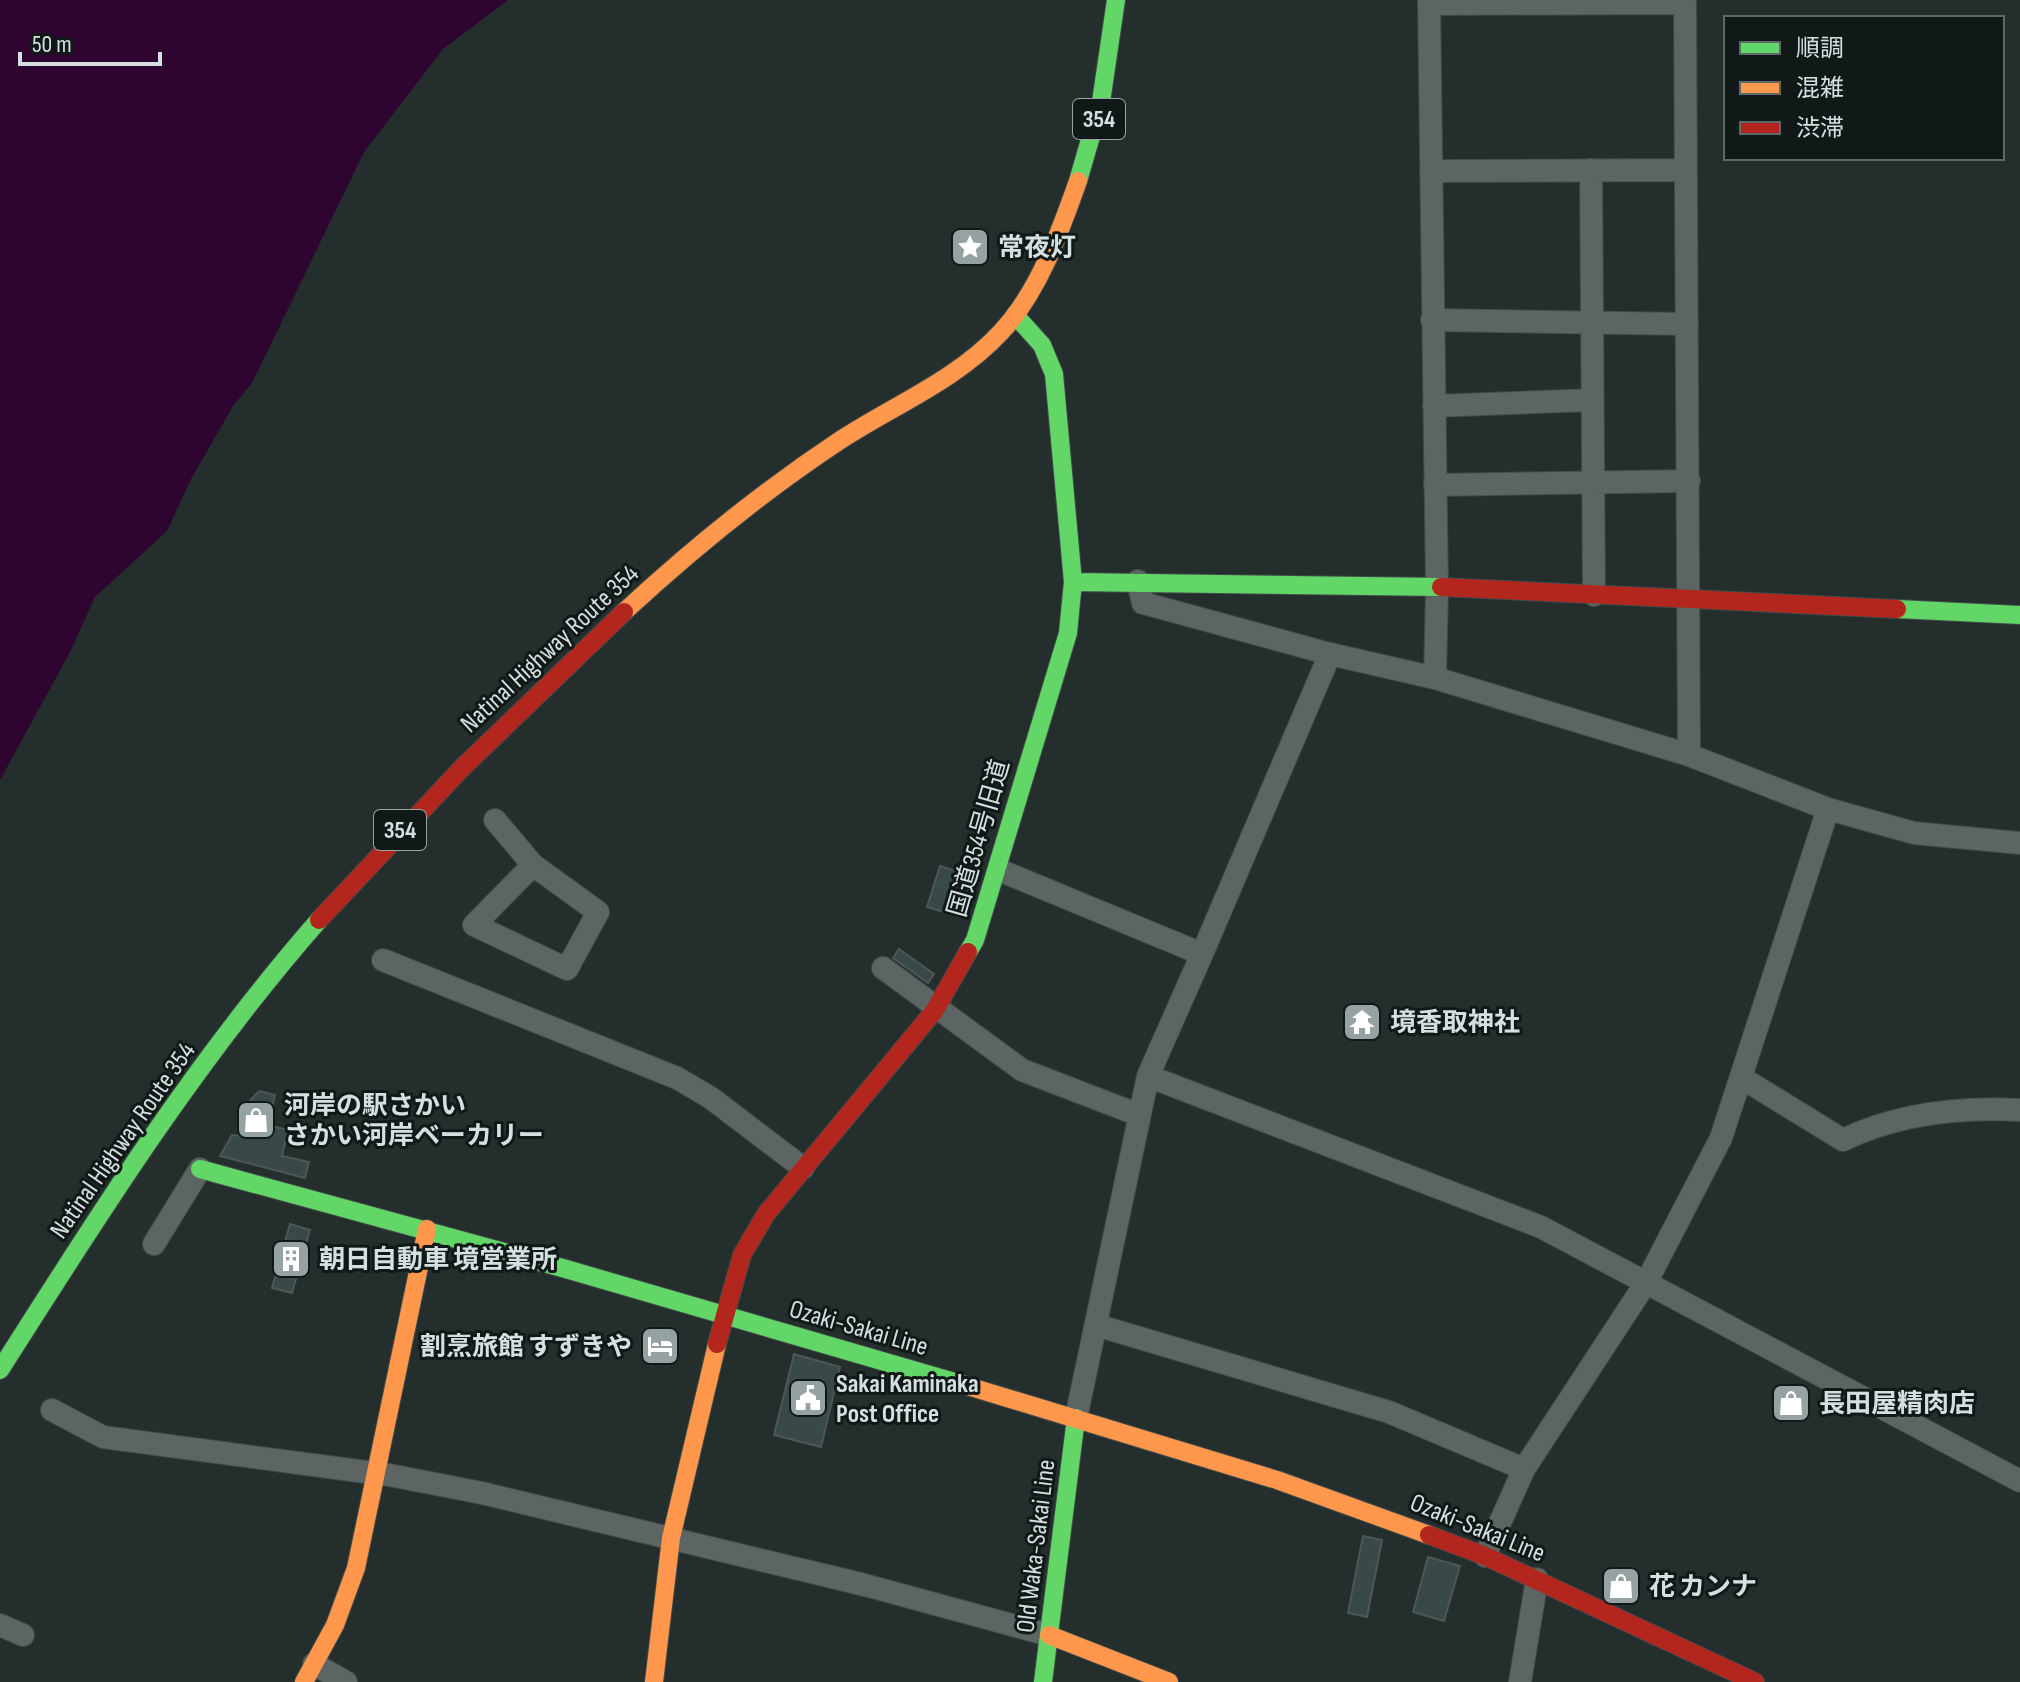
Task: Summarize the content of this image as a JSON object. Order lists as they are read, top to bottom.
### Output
{
  "streets": {
    "main road": [
      "354",
      "Natinal Highway Route 354",
      "国道354号旧道",
      "Ozaki-Sakai Line",
      "Old Waka-Sakai Line"
    ]
  },
  "crossings": [
    ["Natinal Highway Route 354", "国道354号旧道"],
    ["国道354号旧道", "Ozaki-Sakai Line"],
    ["Ozaki-Sakai Line", "Old Waka-Sakai Line"]
  ],
  "places": {
    "place": ["常夜灯"],
    "temple": ["境香取神社"],
    "shop": ["河岸の駅さかい さかい河岸ベーカリー", "長田屋精肉店", "花 カンナ"],
    "building": ["朝日自動車 境営業所"],
    "hotel": ["割烹旅館 すずきや"],
    "public building": ["Sakai Kaminaka Post Office"]
  },
  "legend": ["順調", "混雑", "渋滞"],
  "scale_bar": "50 m"
}
